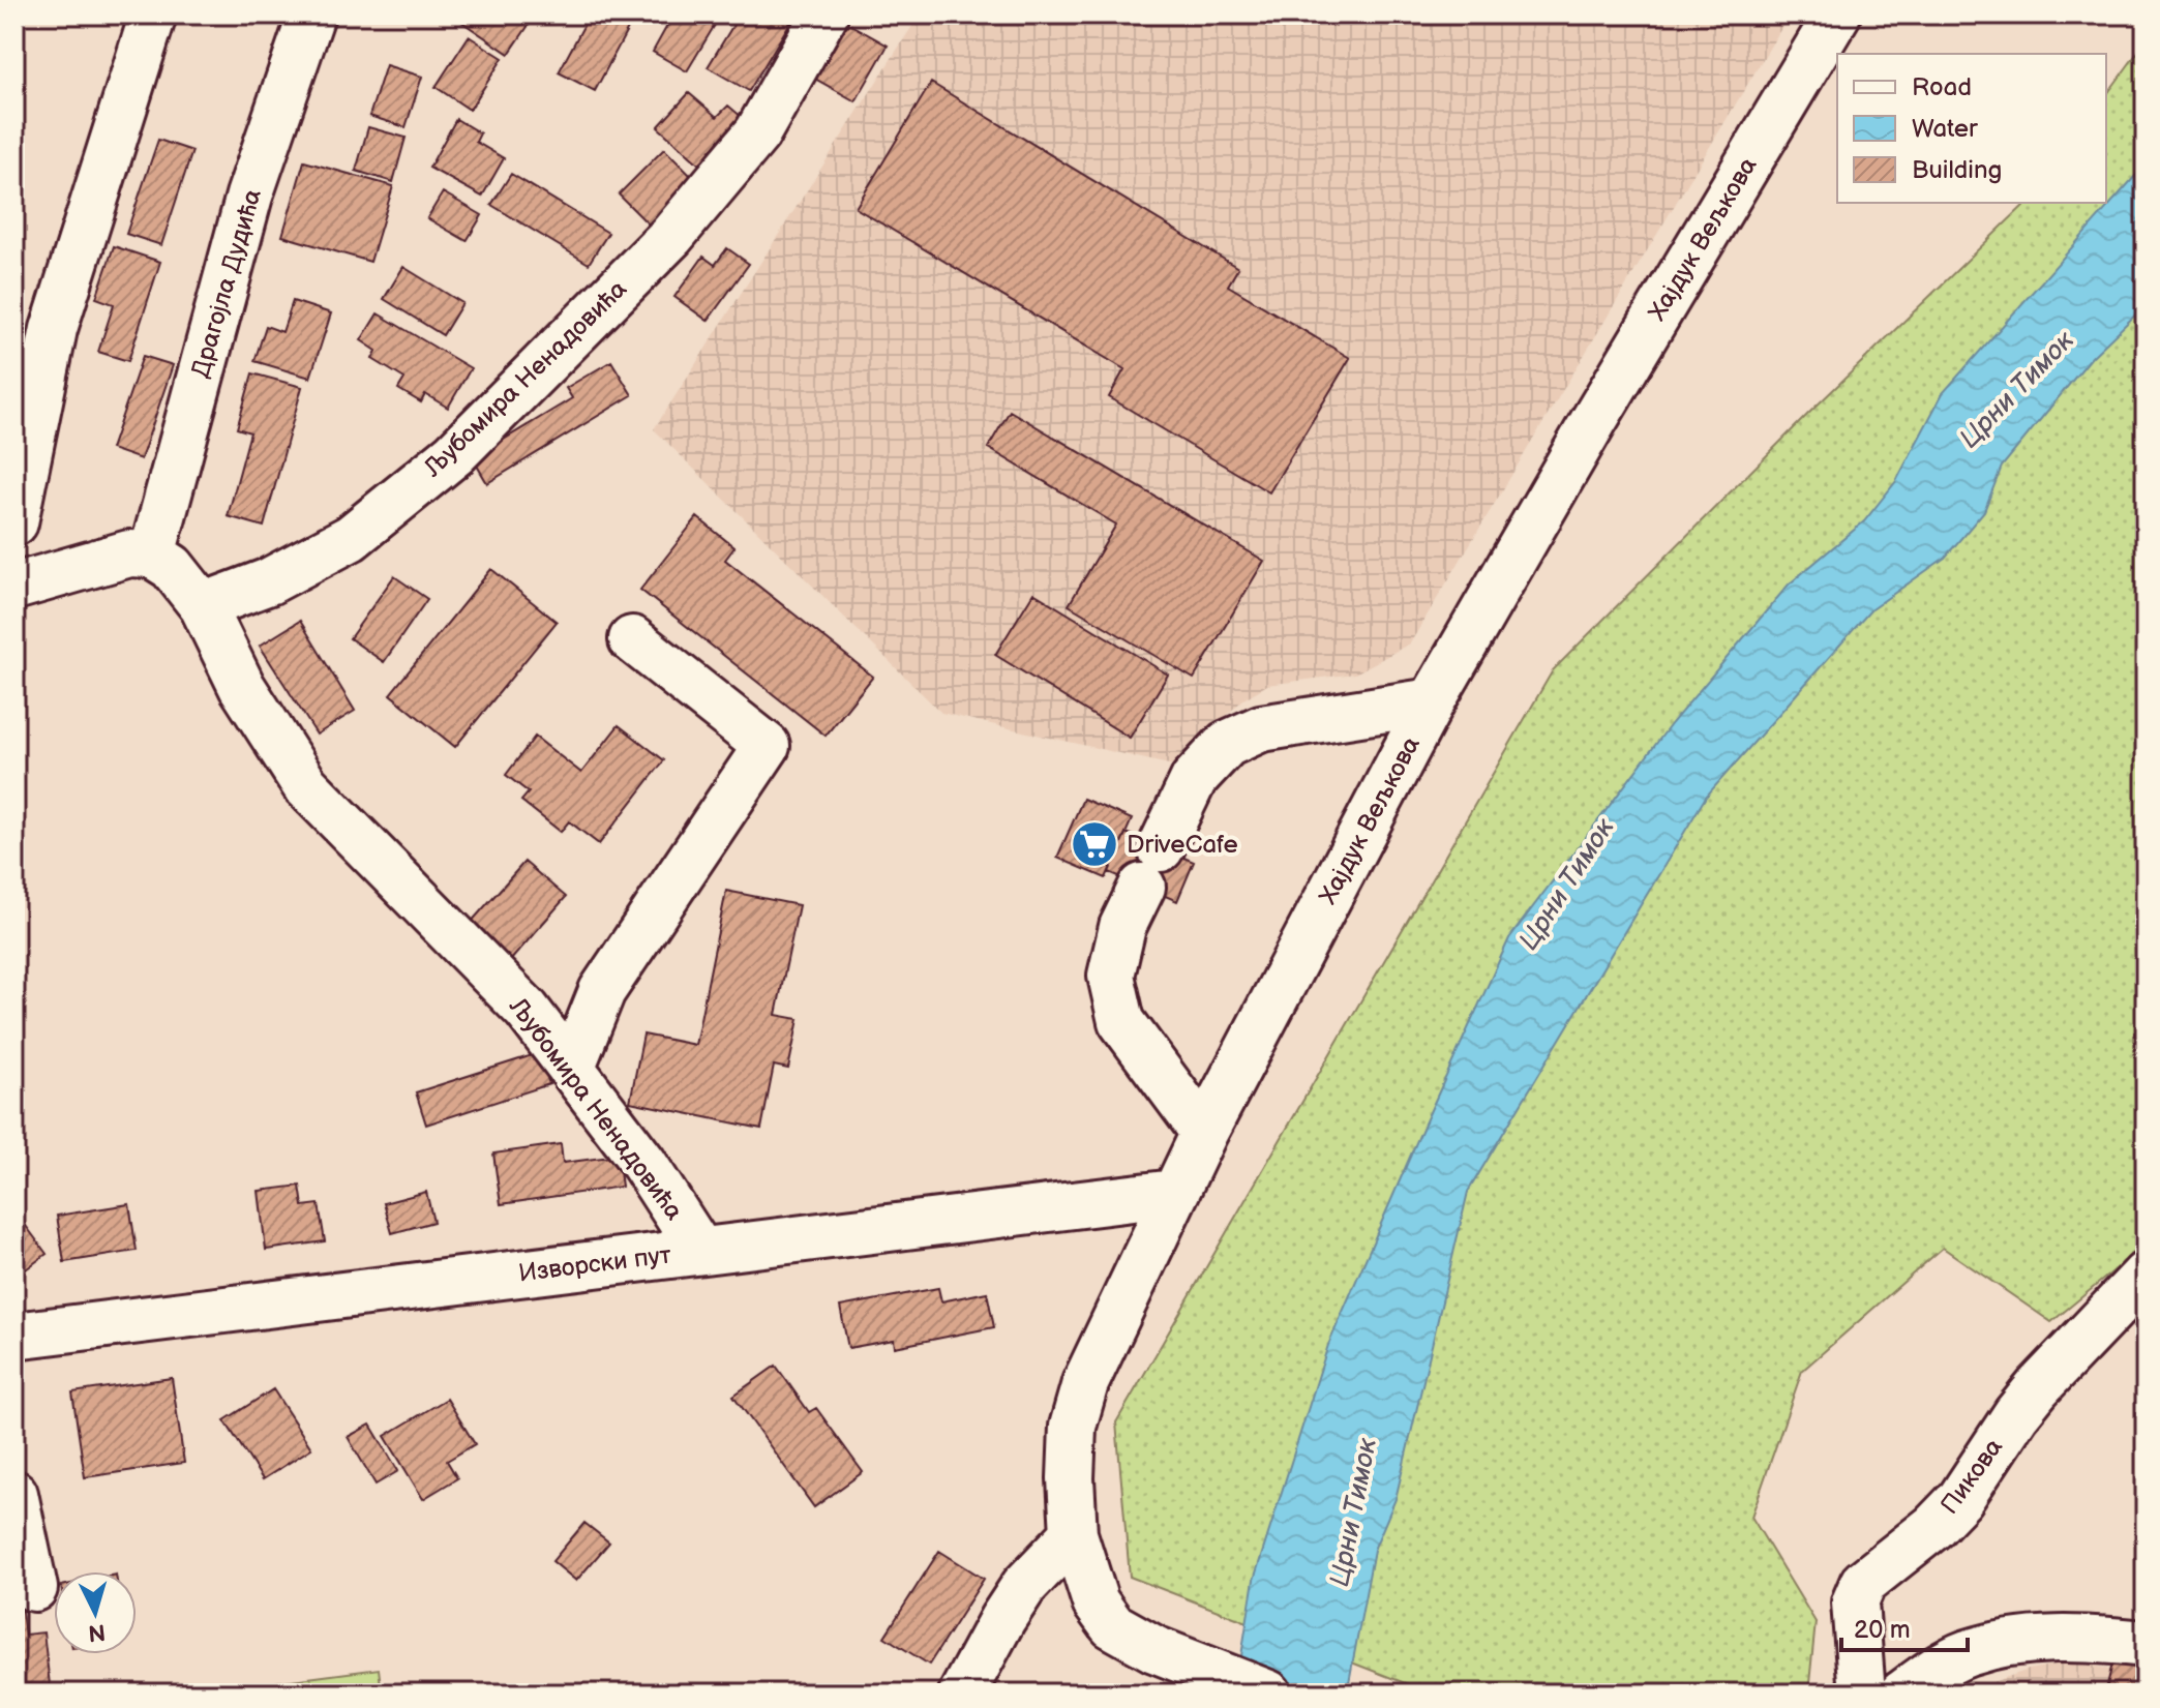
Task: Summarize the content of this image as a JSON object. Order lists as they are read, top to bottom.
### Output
{
  "streets": {
    "street": [
      "Хајдук Вељкова",
      "Драгојла Дудића",
      "Љубомира Ненадовића",
      "Изворски пут",
      "Пикова"
    ]
  },
  "crossings": [
    ["Хајдук Вељкова", "Изворски пут"],
    ["Љубомира Ненадовића", "Изворски пут"]
  ],
  "water": ["Црни Тимок"],
  "places": {
    "supermarket": ["DriveCafe"]
  },
  "legend": ["Road", "Water", "Building"],
  "scale_bar": "20 m",
  "north": "bottom"
}
